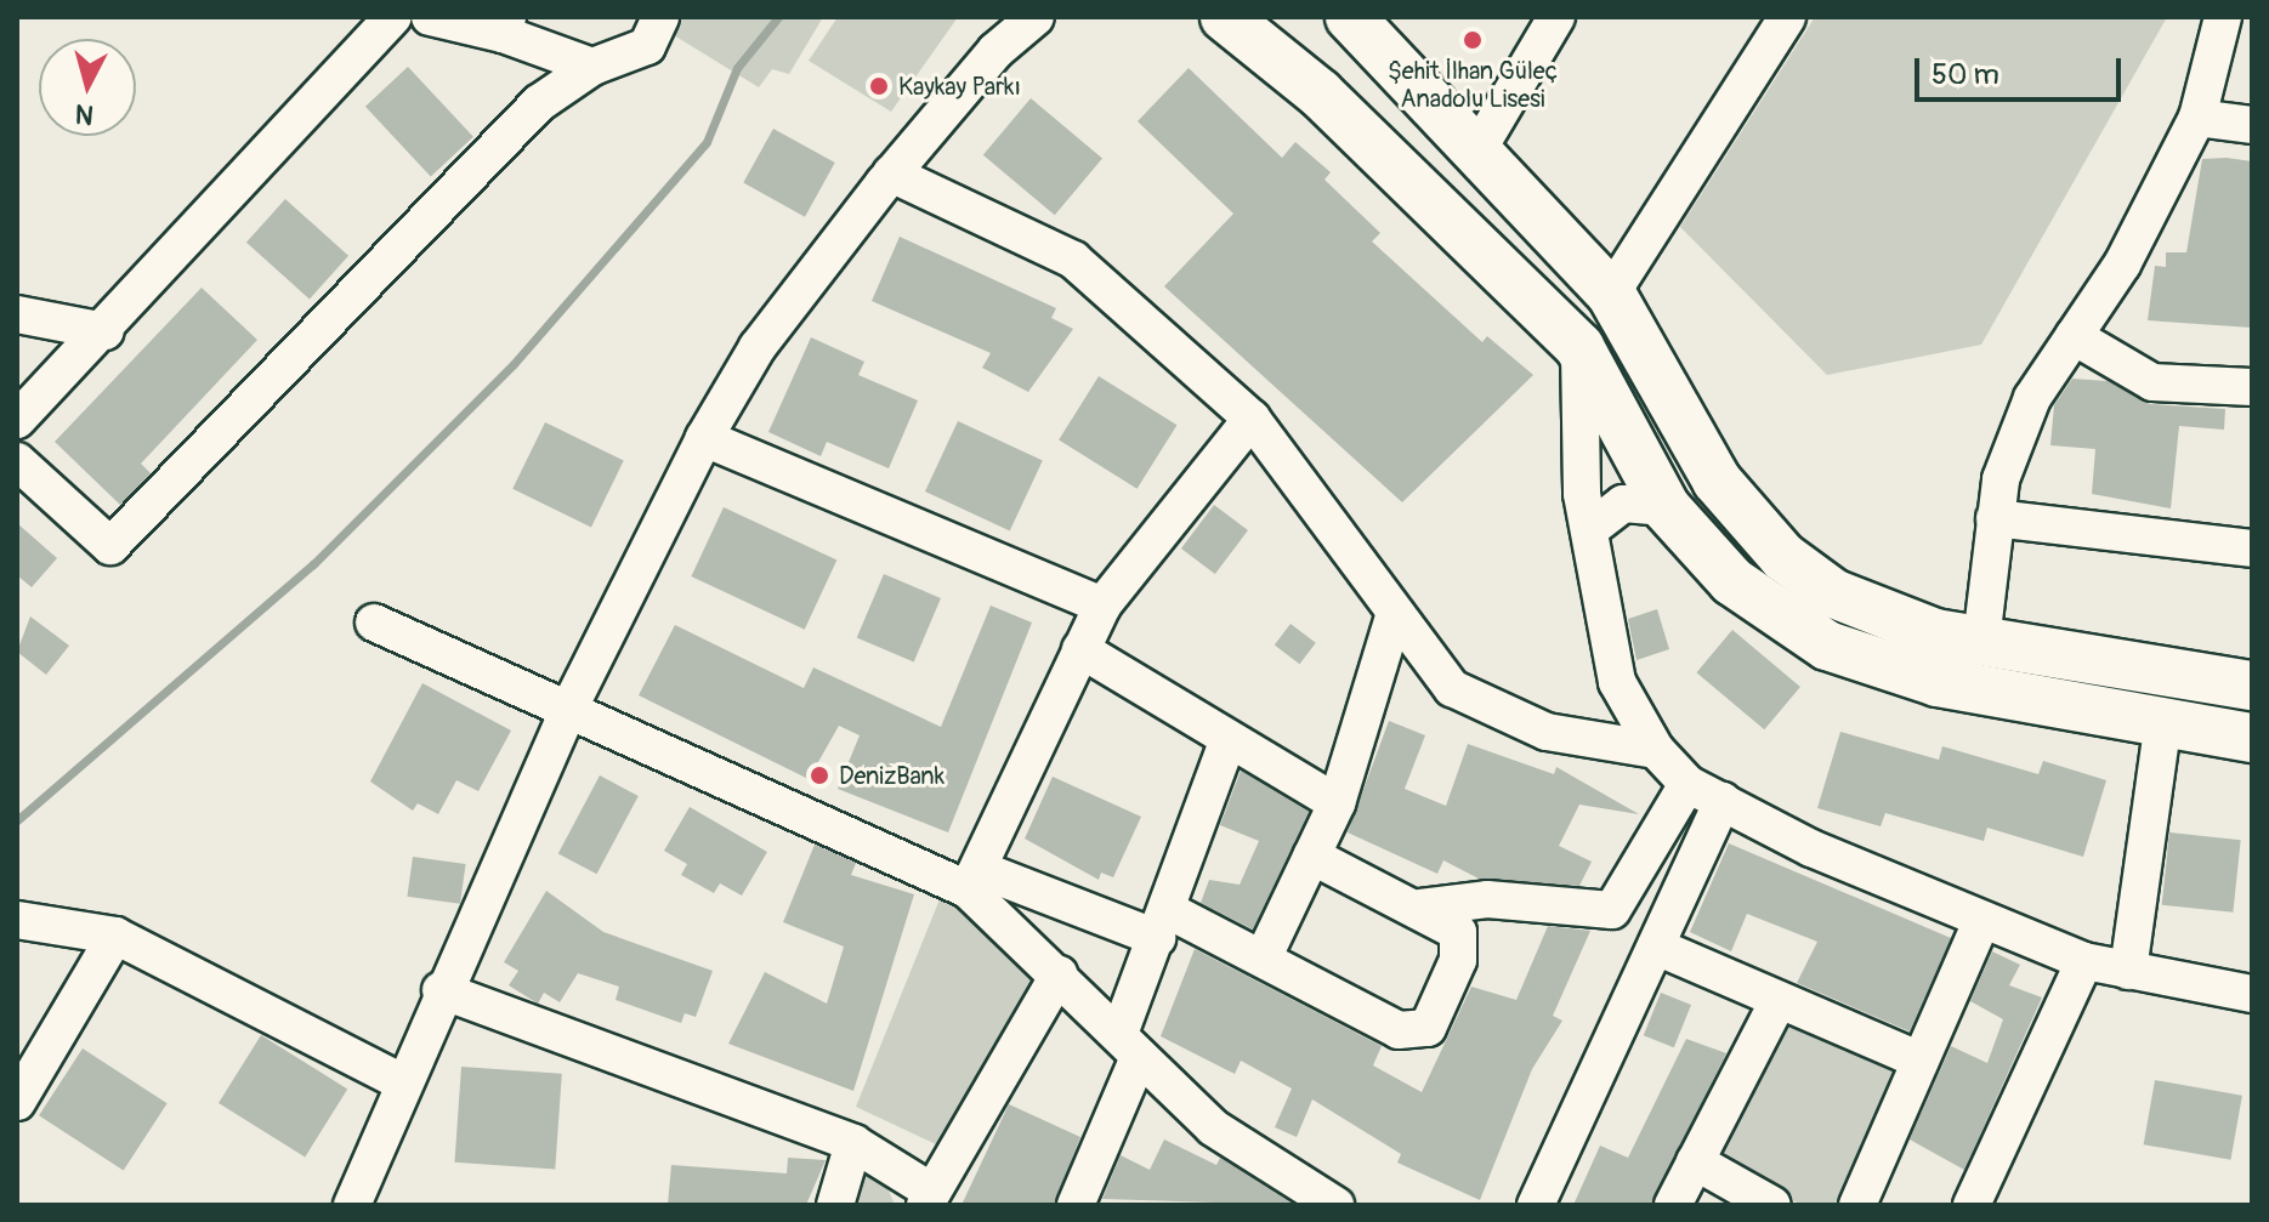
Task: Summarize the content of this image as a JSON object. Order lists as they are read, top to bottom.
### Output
{
  "places": ["Şehit İlhan Güleç Anadolu Lisesi", "Kaykay Parkı", "DenizBank"],
  "scale_bar": "50 m",
  "north": "bottom"
}
